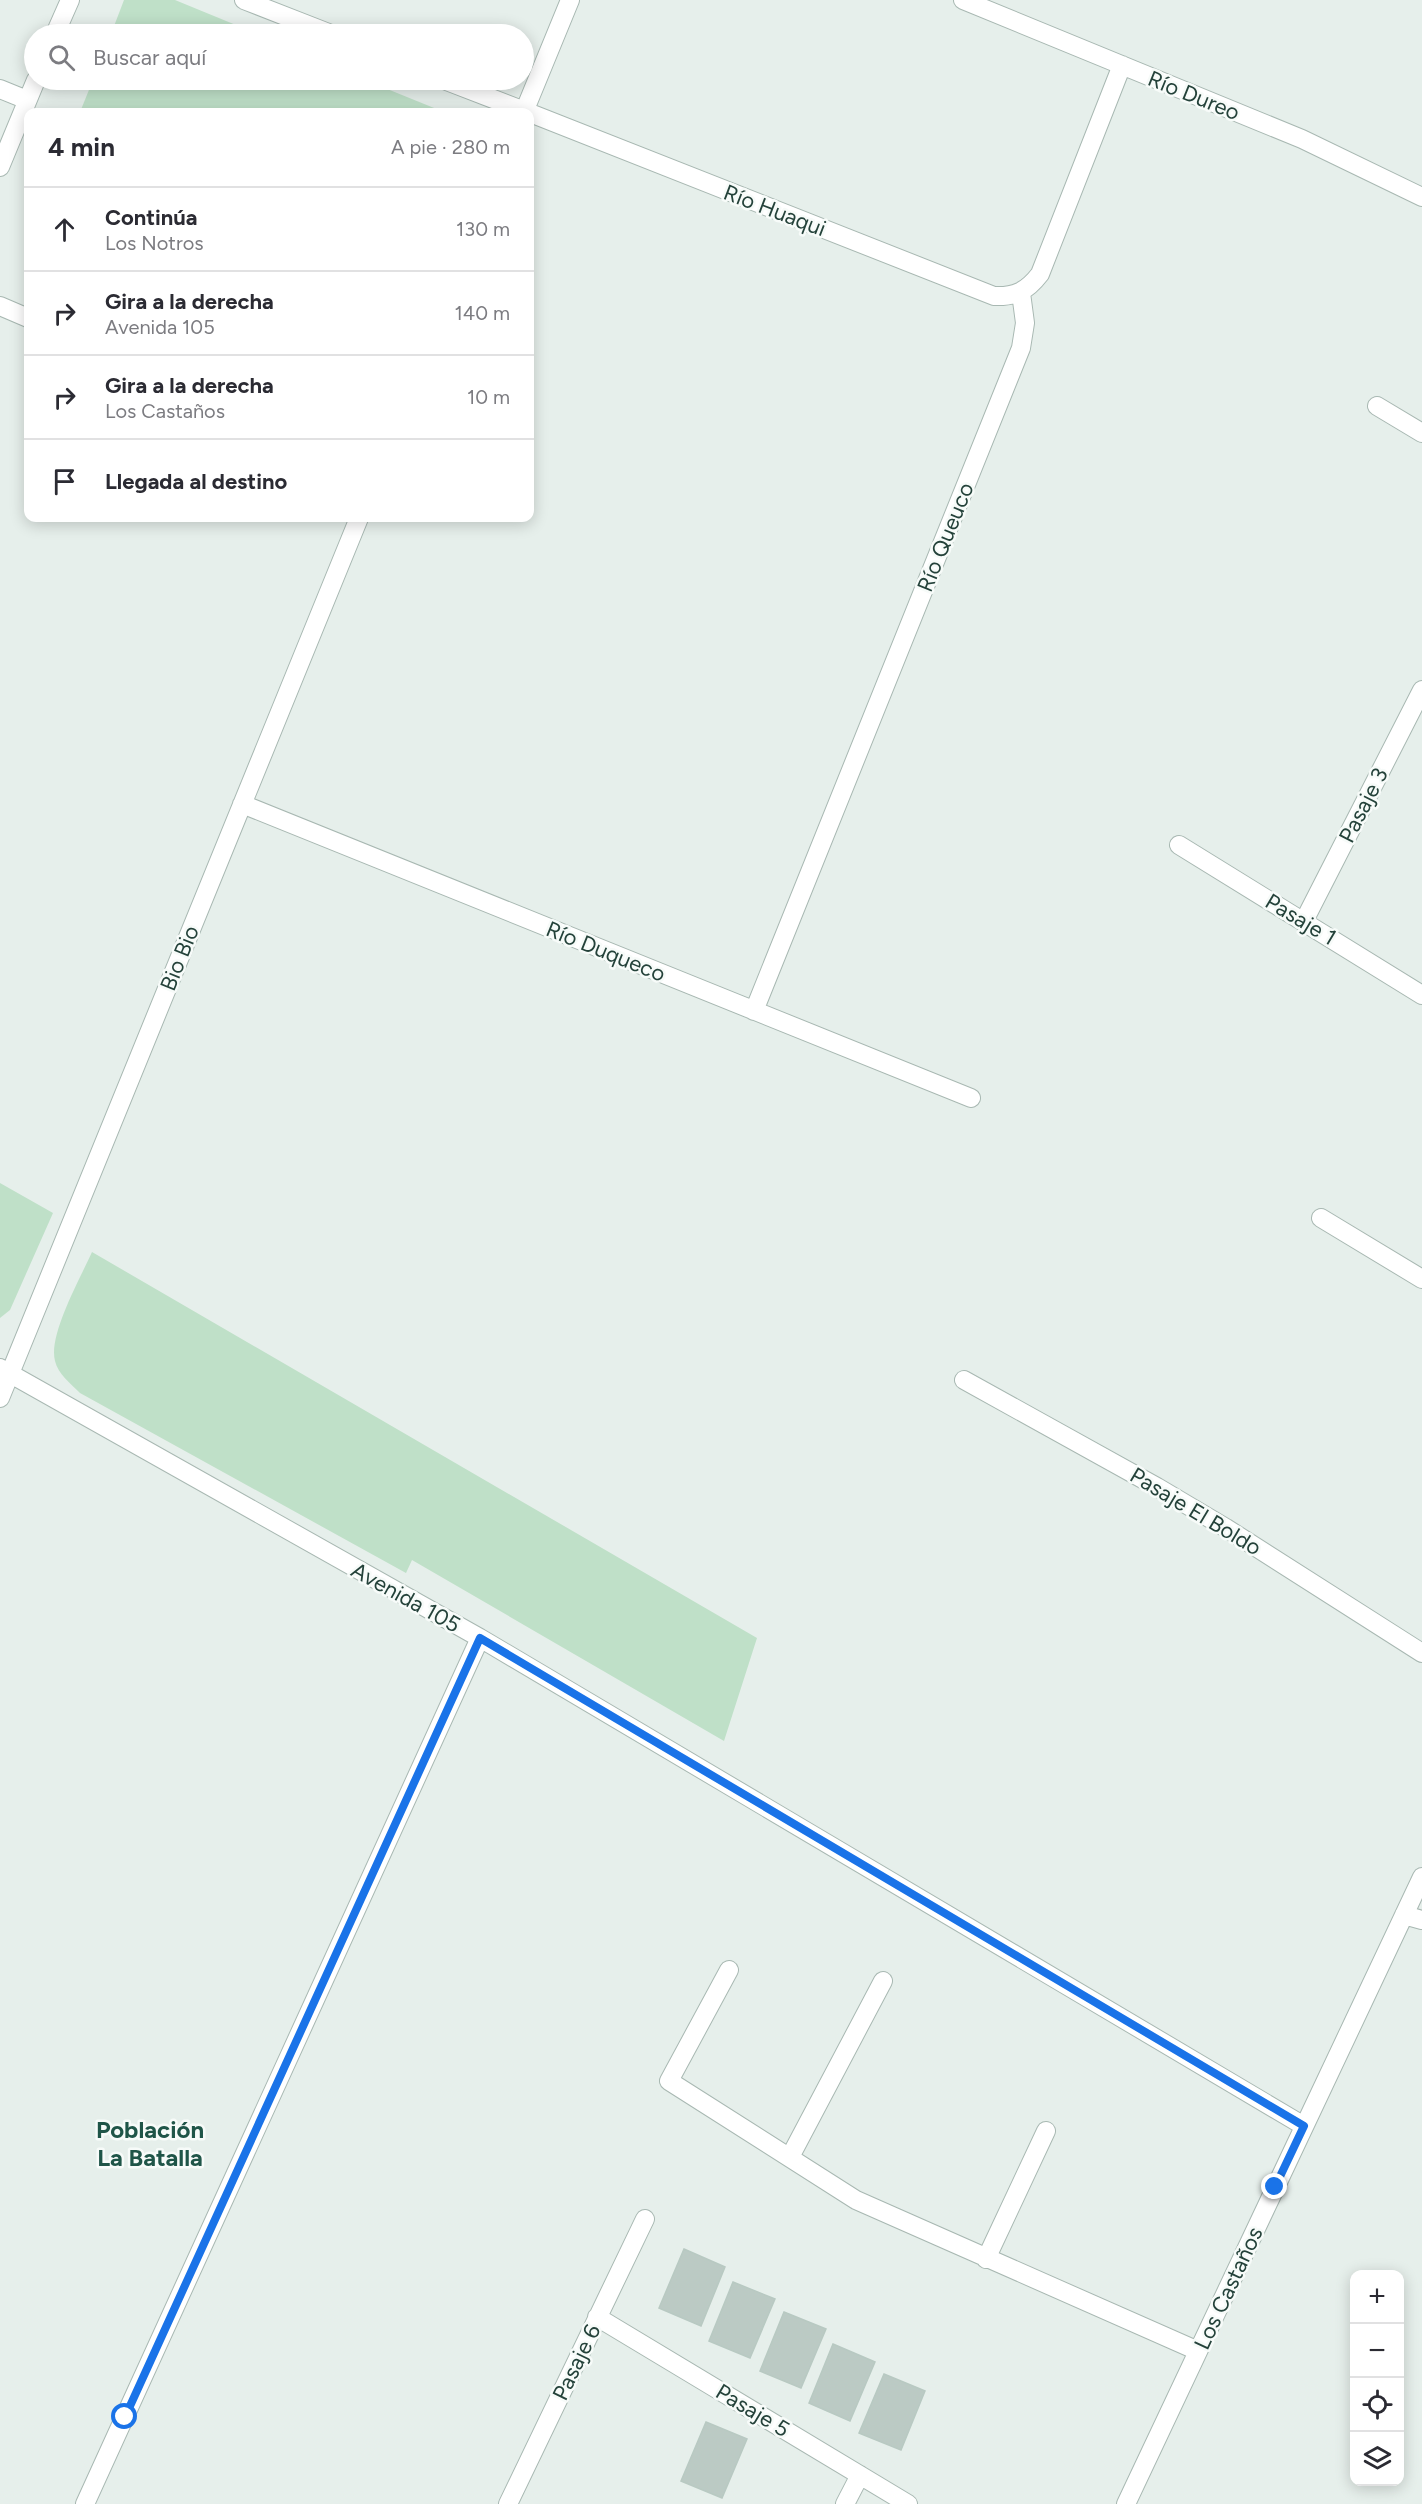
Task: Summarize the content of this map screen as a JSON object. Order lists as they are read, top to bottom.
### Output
{
  "streets": {
    "street": [
      "Río Dureo",
      "Río Huaqui",
      "Río Queuco",
      "Pasaje 3",
      "Pasaje 1",
      "Río Duqueco",
      "Bio Bio",
      "Pasaje El Boldo",
      "Avenida 105",
      "Los Castaños",
      "Pasaje 6",
      "Pasaje 5"
    ]
  },
  "crossings": [
    ["Río Huaqui", "Río Queuco"],
    ["Río Queuco", "Río Duqueco"],
    ["Pasaje 3", "Pasaje 1"],
    ["Río Duqueco", "Bio Bio"],
    ["Bio Bio", "Avenida 105"],
    ["Avenida 105", "Los Castaños"],
    ["Pasaje 6", "Pasaje 5"]
  ],
  "districts": ["Población La Batalla"],
  "page": {
    "search": "Buscar aquí",
    "heading": ["4 min", "A pie · 280 m"],
    "list": [
      ["Continúa", "Los Notros", "130 m"],
      ["Gira a la derecha", "Avenida 105", "140 m"],
      ["Gira a la derecha", "Los Castaños", "10 m"],
      "Llegada al destino"
    ],
    "map_buttons": ["+", "−"]
  }
}
